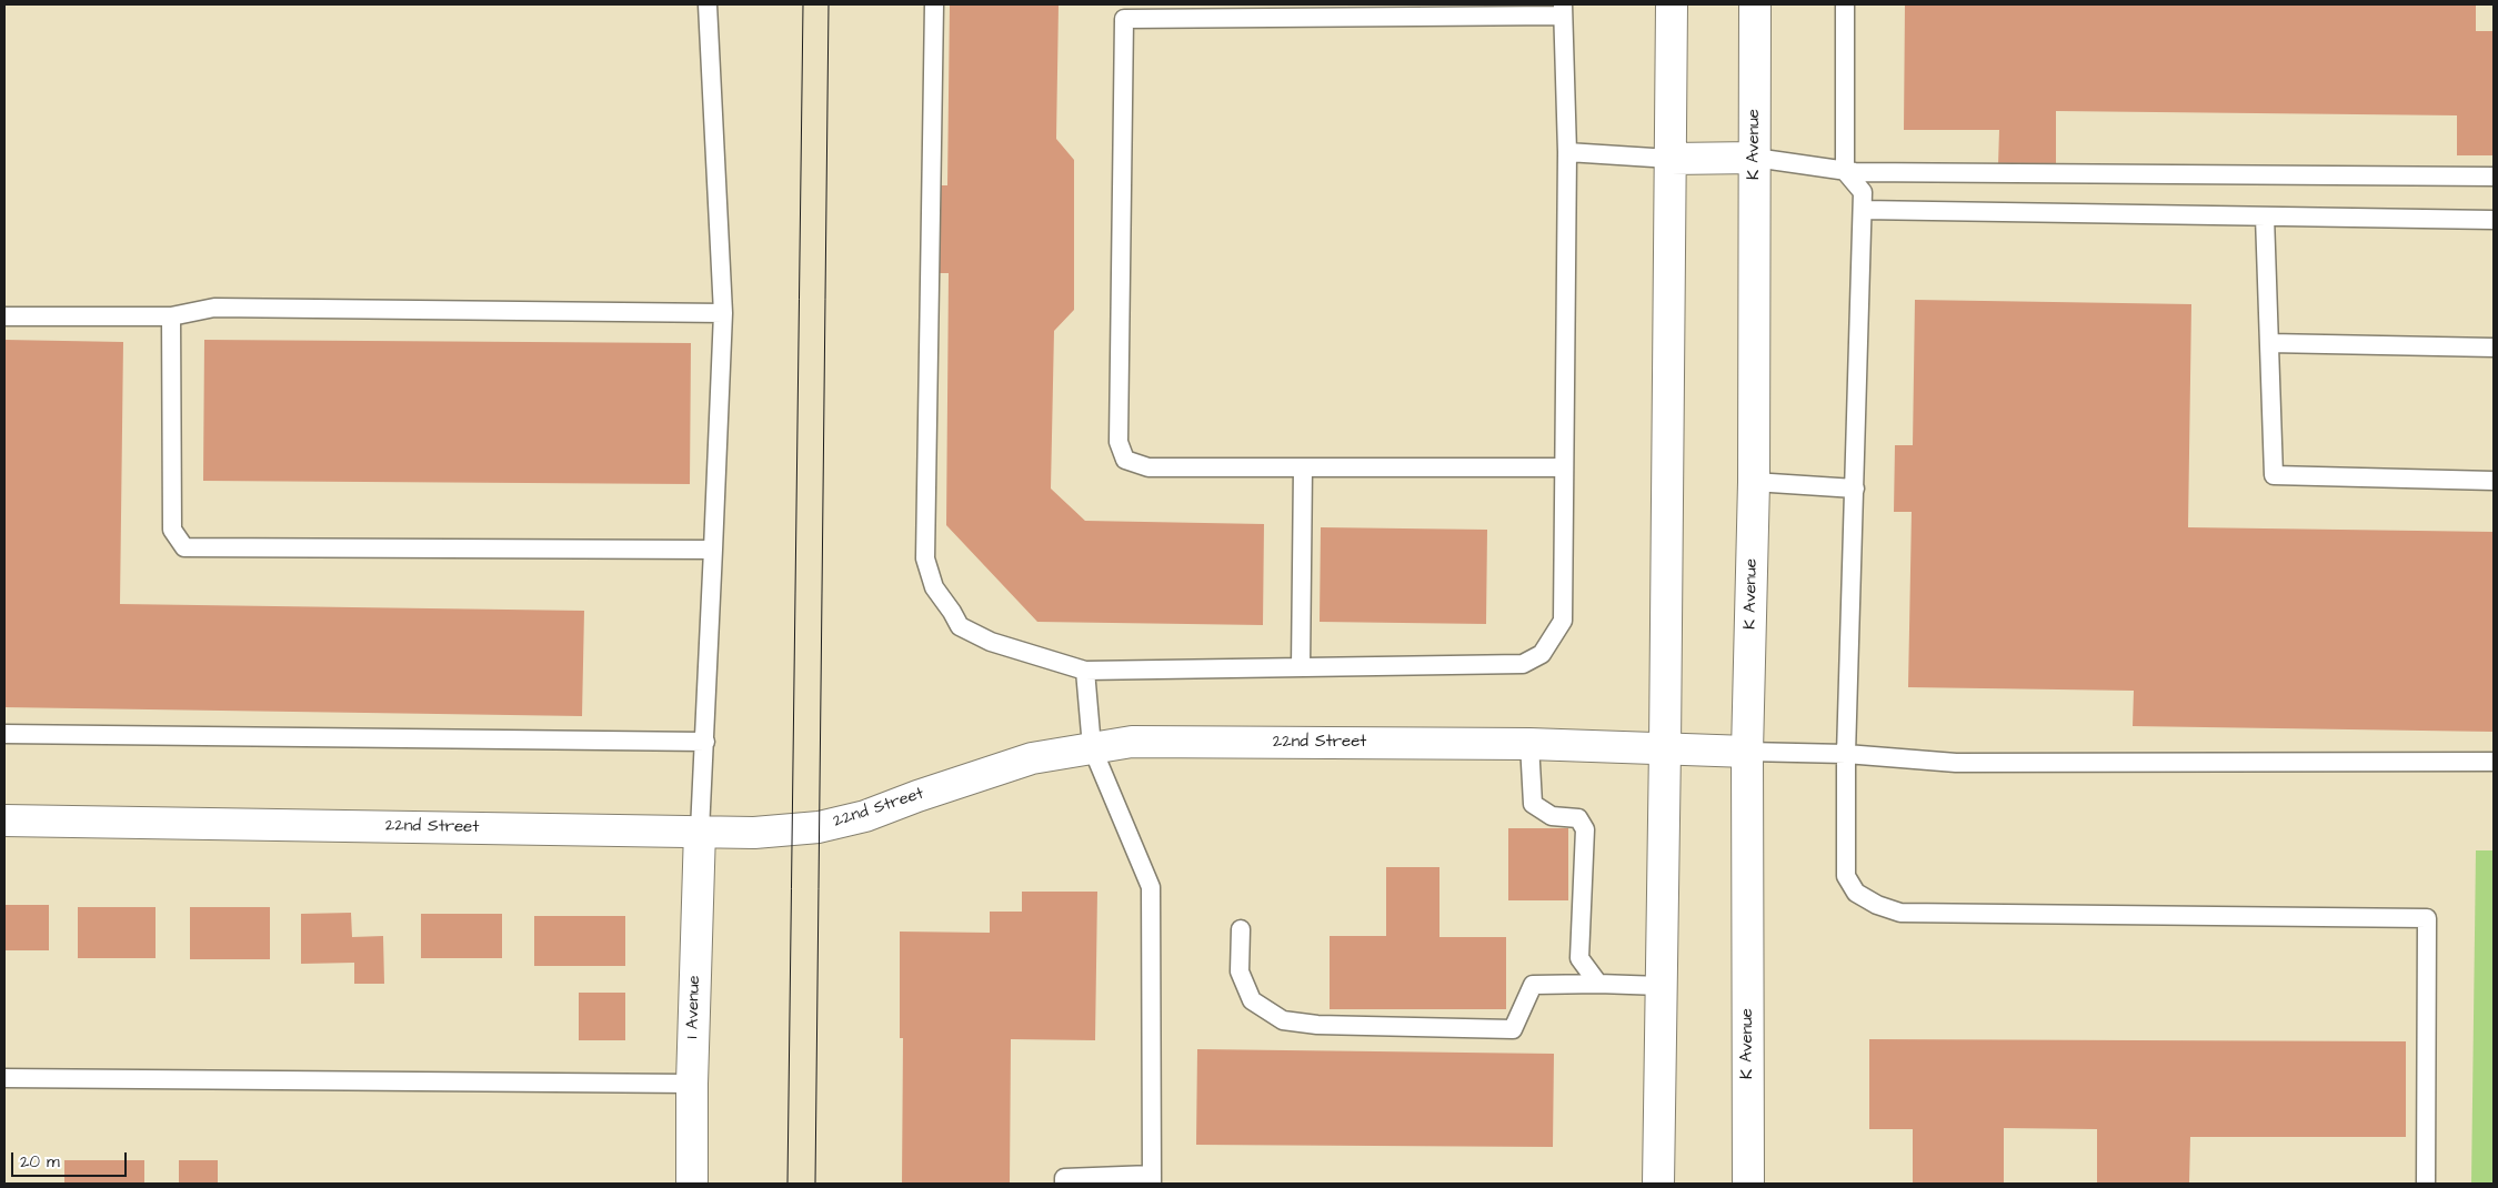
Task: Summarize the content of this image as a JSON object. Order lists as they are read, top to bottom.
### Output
{
  "streets": {
    "main road": ["K Avenue", "22nd Street", "I Avenue"]
  },
  "crossings": [
    ["K Avenue", "22nd Street"],
    ["22nd Street", "I Avenue"]
  ],
  "scale_bar": "20 m"
}
